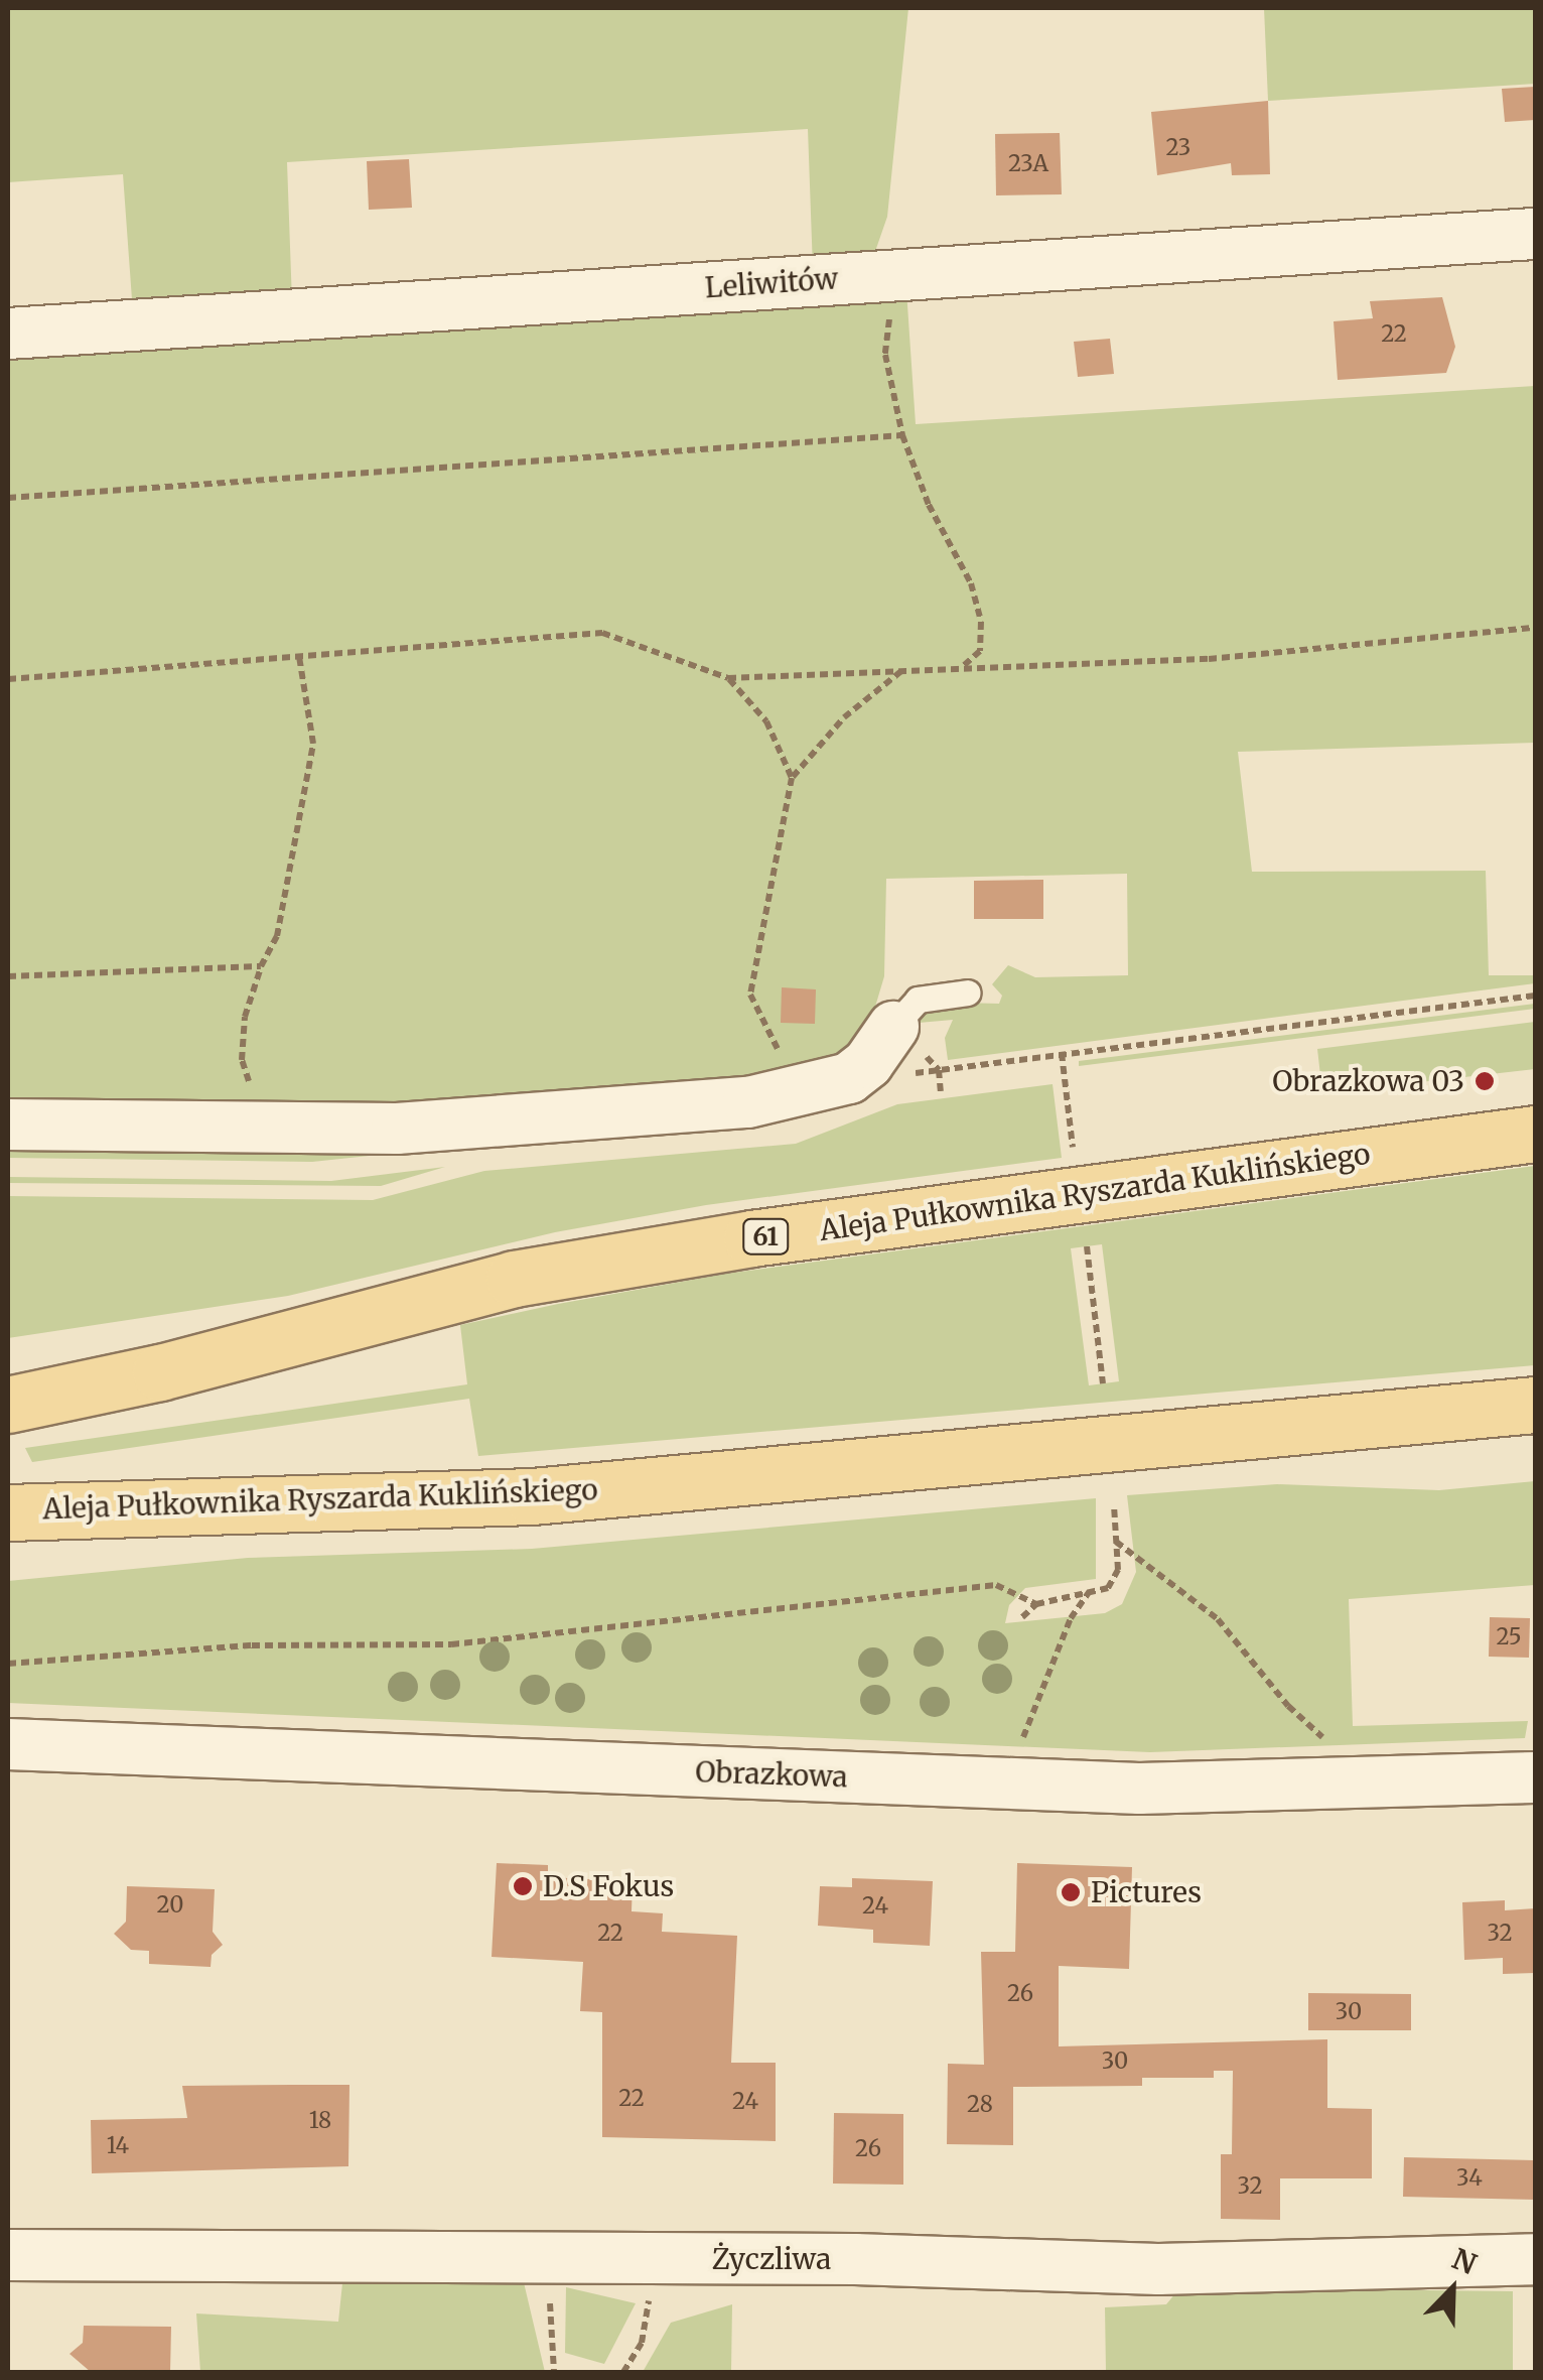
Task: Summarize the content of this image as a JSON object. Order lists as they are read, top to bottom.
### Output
{
  "streets": {
    "main road": ["Aleja Pułkownika Ryszarda Kuklińskiego", "61"],
    "street": ["Leliwitów", "Obrazkowa", "Życzliwa"]
  },
  "places": ["Obrazkowa 03", "D.S Fokus", "Pictures"],
  "house_numbers": [
    "23",
    "23A",
    "22",
    "25",
    "20",
    "24",
    "22",
    "32",
    "26",
    "30",
    "30",
    "22",
    "24",
    "28",
    "18",
    "14",
    "26",
    "34",
    "32"
  ],
  "north": "top right"
}
